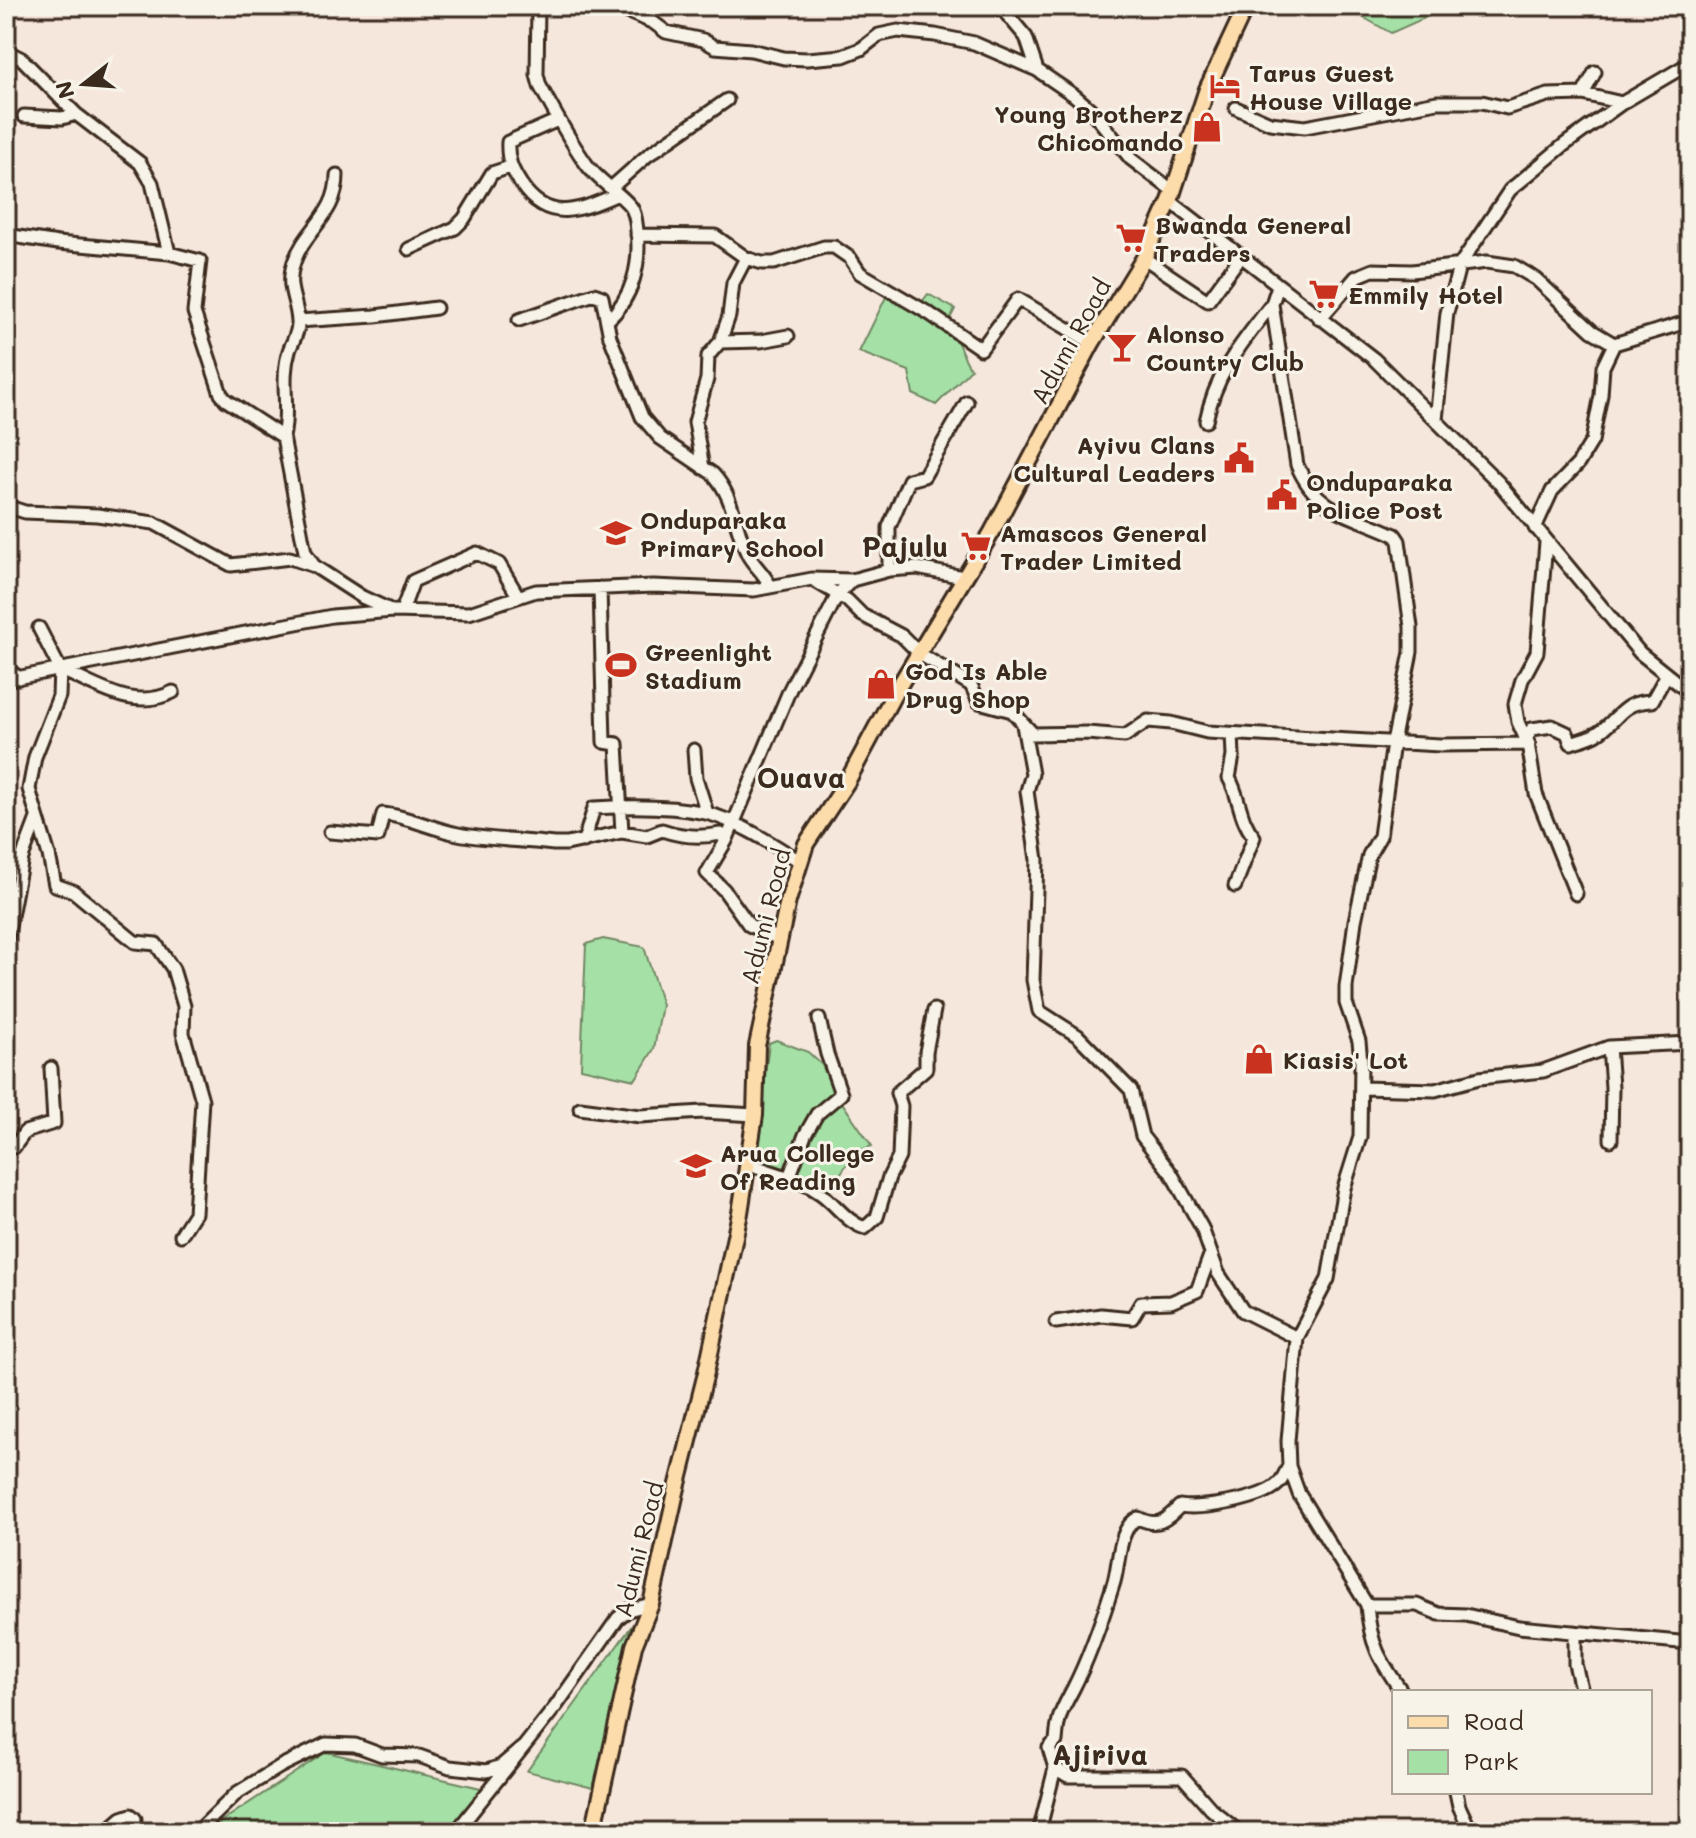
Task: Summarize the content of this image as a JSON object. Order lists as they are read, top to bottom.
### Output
{
  "streets": {
    "main road": ["Adumi Road"]
  },
  "districts": ["Pajulu", "Ouava", "Ajiriva"],
  "places": {
    "hotel": ["Tarus Guest House Village"],
    "shop": ["Young Brotherz Chicomando", "God Is Able Drug Shop", "Kiasis' Lot"],
    "supermarket": ["Bwanda General Traders", "Emmily Hotel", "Amascos General Trader Limited"],
    "bar": ["Alonso Country Club"],
    "public building": ["Ayivu Clans Cultural Leaders", "Onduparaka Police Post"],
    "school or university": ["Onduparaka Primary School", "Arua College Of Reading"],
    "sports": ["Greenlight Stadium"]
  },
  "legend": ["Road", "Park"],
  "north": "left"
}
